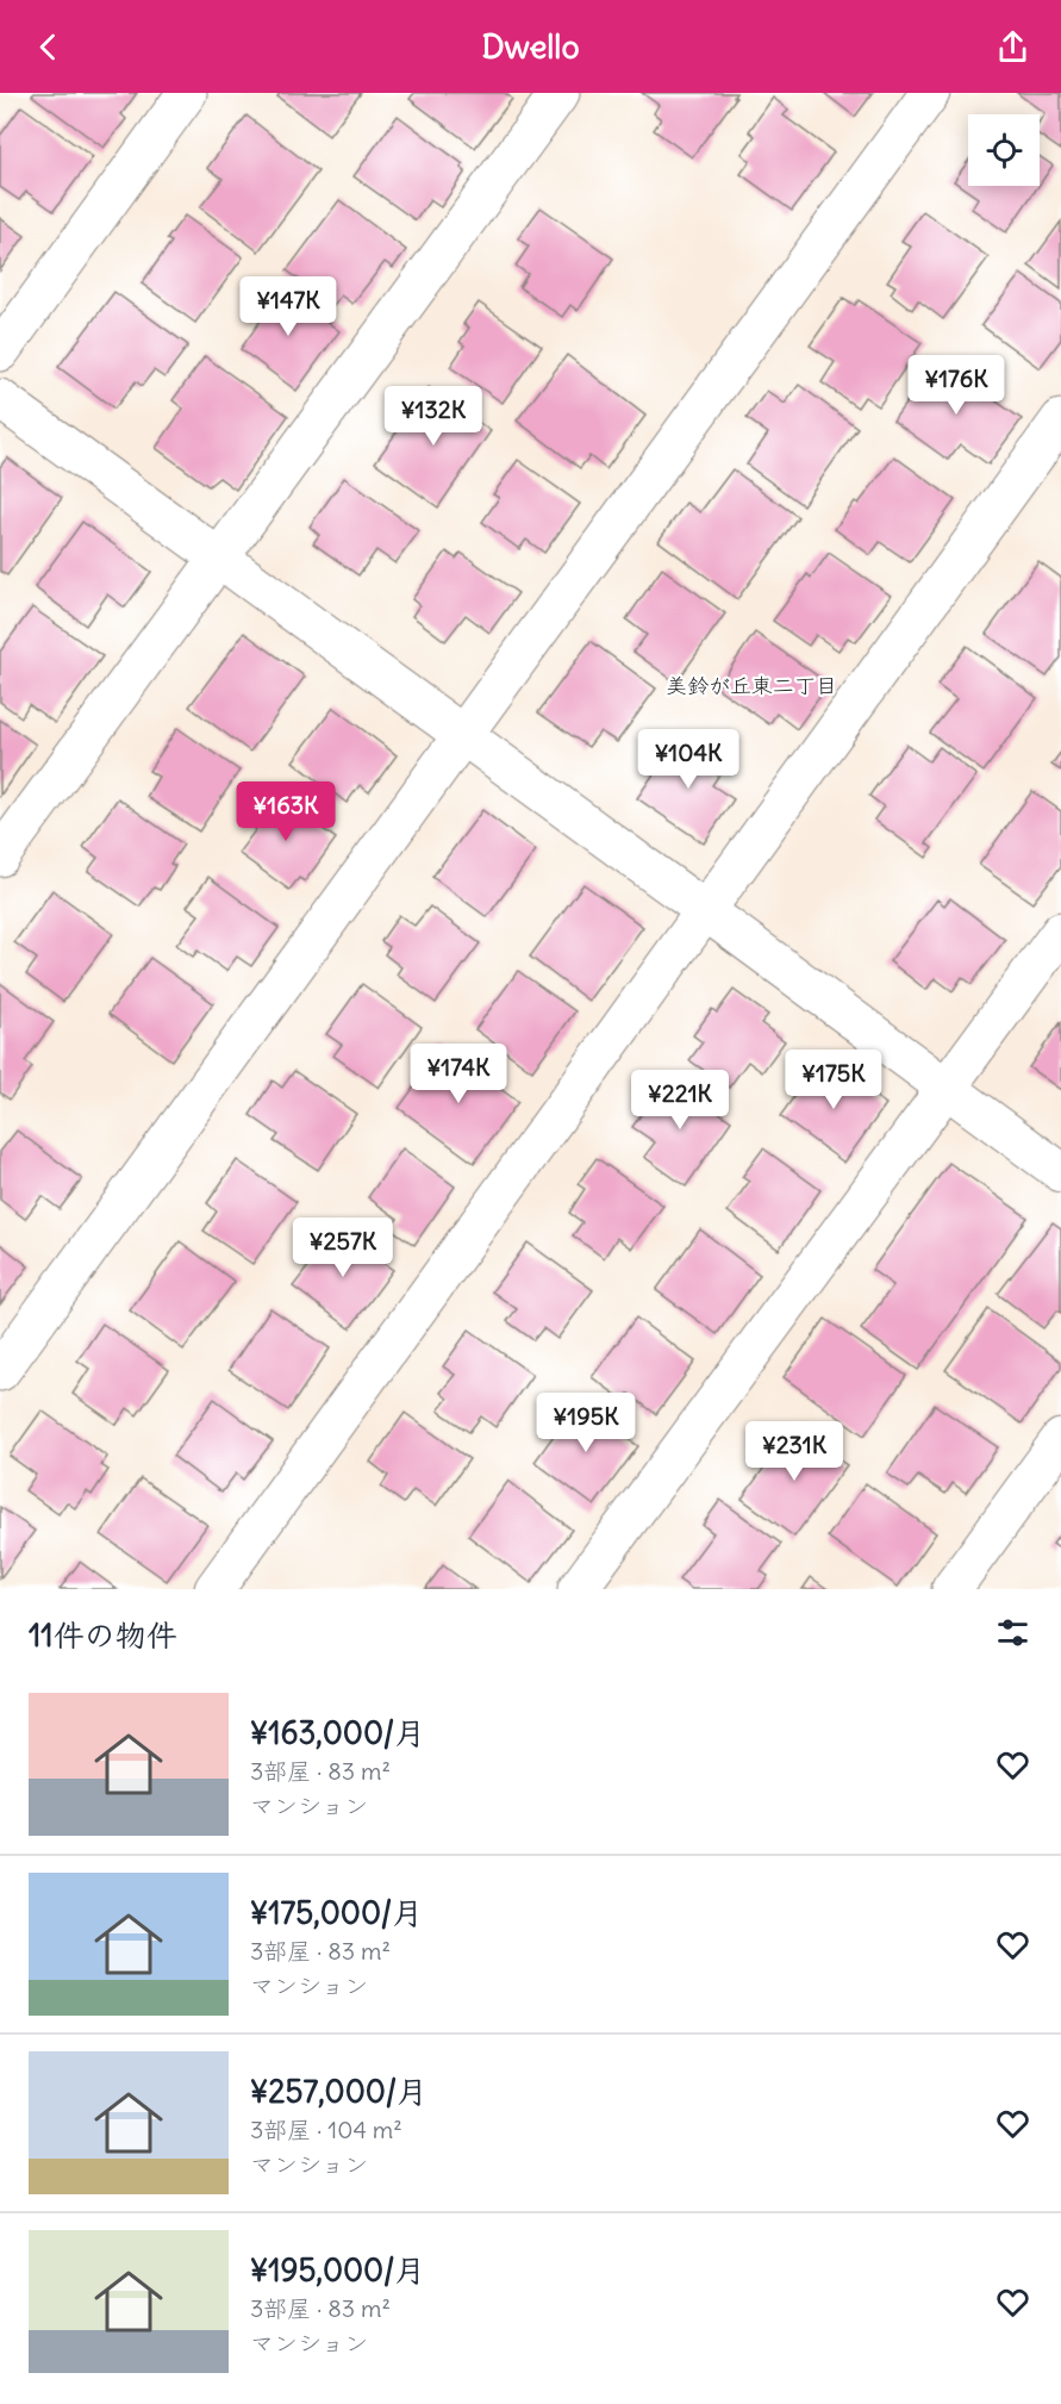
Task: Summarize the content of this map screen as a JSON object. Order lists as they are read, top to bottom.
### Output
{
  "districts": ["美鈴が丘東二丁目"],
  "page": {
    "header": "Dwello",
    "price": [
      "¥147K",
      "¥176K",
      "¥132K",
      "¥104K",
      "¥163K",
      "¥174K",
      "¥175K",
      "¥221K",
      "¥257K",
      "¥195K",
      "¥231K"
    ],
    "heading": "11件の物件",
    "list": [
      {
        "name": "¥163,000/月",
        "note": "3部屋 · 83 m² · マンション"
      },
      {
        "name": "¥175,000/月",
        "note": "3部屋 · 83 m² · マンション"
      },
      {
        "name": "¥257,000/月",
        "note": "3部屋 · 104 m² · マンション"
      },
      {
        "name": "¥195,000/月",
        "note": "3部屋 · 83 m² · マンション"
      }
    ]
  }
}
